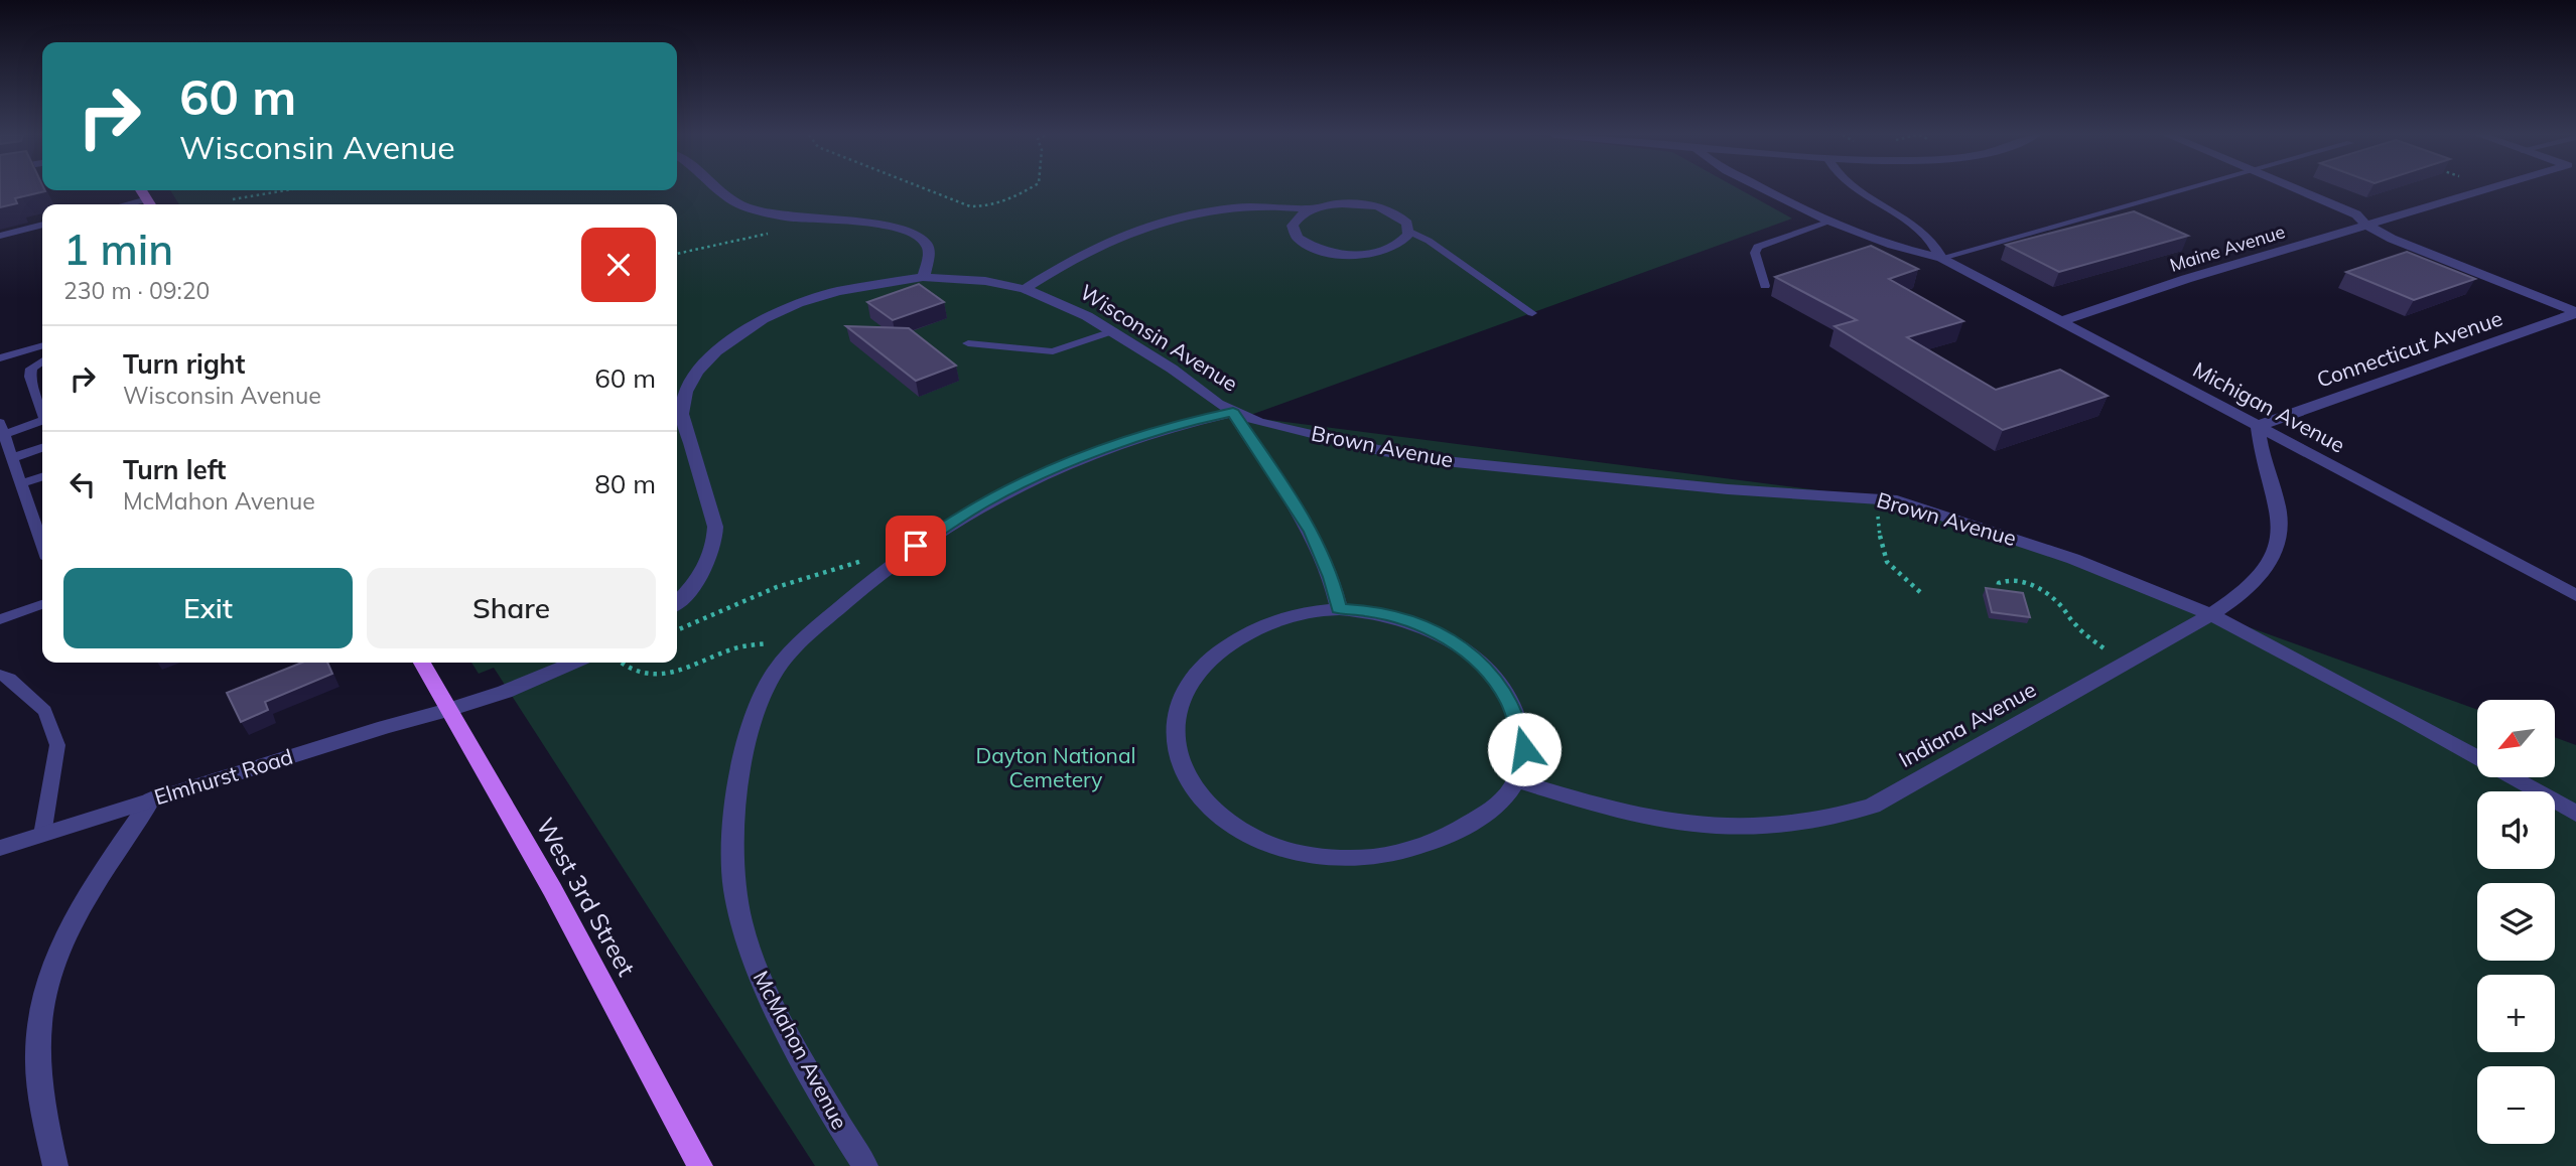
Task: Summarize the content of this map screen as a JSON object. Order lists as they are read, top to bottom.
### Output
{
  "streets": {
    "main road": ["West 3rd Street"],
    "street": [
      "Maine Avenue",
      "Wisconsin Avenue",
      "Connecticut Avenue",
      "Michigan Avenue",
      "Brown Avenue",
      "Indiana Avenue",
      "Elmhurst Road",
      "McMahon Avenue"
    ]
  },
  "crossings": [
    ["Maine Avenue", "Michigan Avenue"],
    ["Wisconsin Avenue", "Brown Avenue"],
    ["Wisconsin Avenue", "McMahon Avenue"],
    ["Connecticut Avenue", "Michigan Avenue"],
    ["Connecticut Avenue", "Indiana Avenue"],
    ["Michigan Avenue", "Indiana Avenue"],
    ["Brown Avenue", "Indiana Avenue"],
    ["Brown Avenue", "McMahon Avenue"],
    ["Elmhurst Road", "West 3rd Street"]
  ],
  "parks": ["Dayton National Cemetery"],
  "north": "bottom left",
  "page": {
    "turn": ["60 m", "Wisconsin Avenue"],
    "heading": ["1 min", "230 m · 09:20"],
    "list": [
      {
        "name": "Turn right",
        "note": "Wisconsin Avenue",
        "value": "60 m"
      },
      {
        "name": "Turn left",
        "note": "McMahon Avenue",
        "value": "80 m"
      }
    ],
    "buttons": ["Exit", "Share"],
    "map_buttons": ["+", "−"]
  }
}
